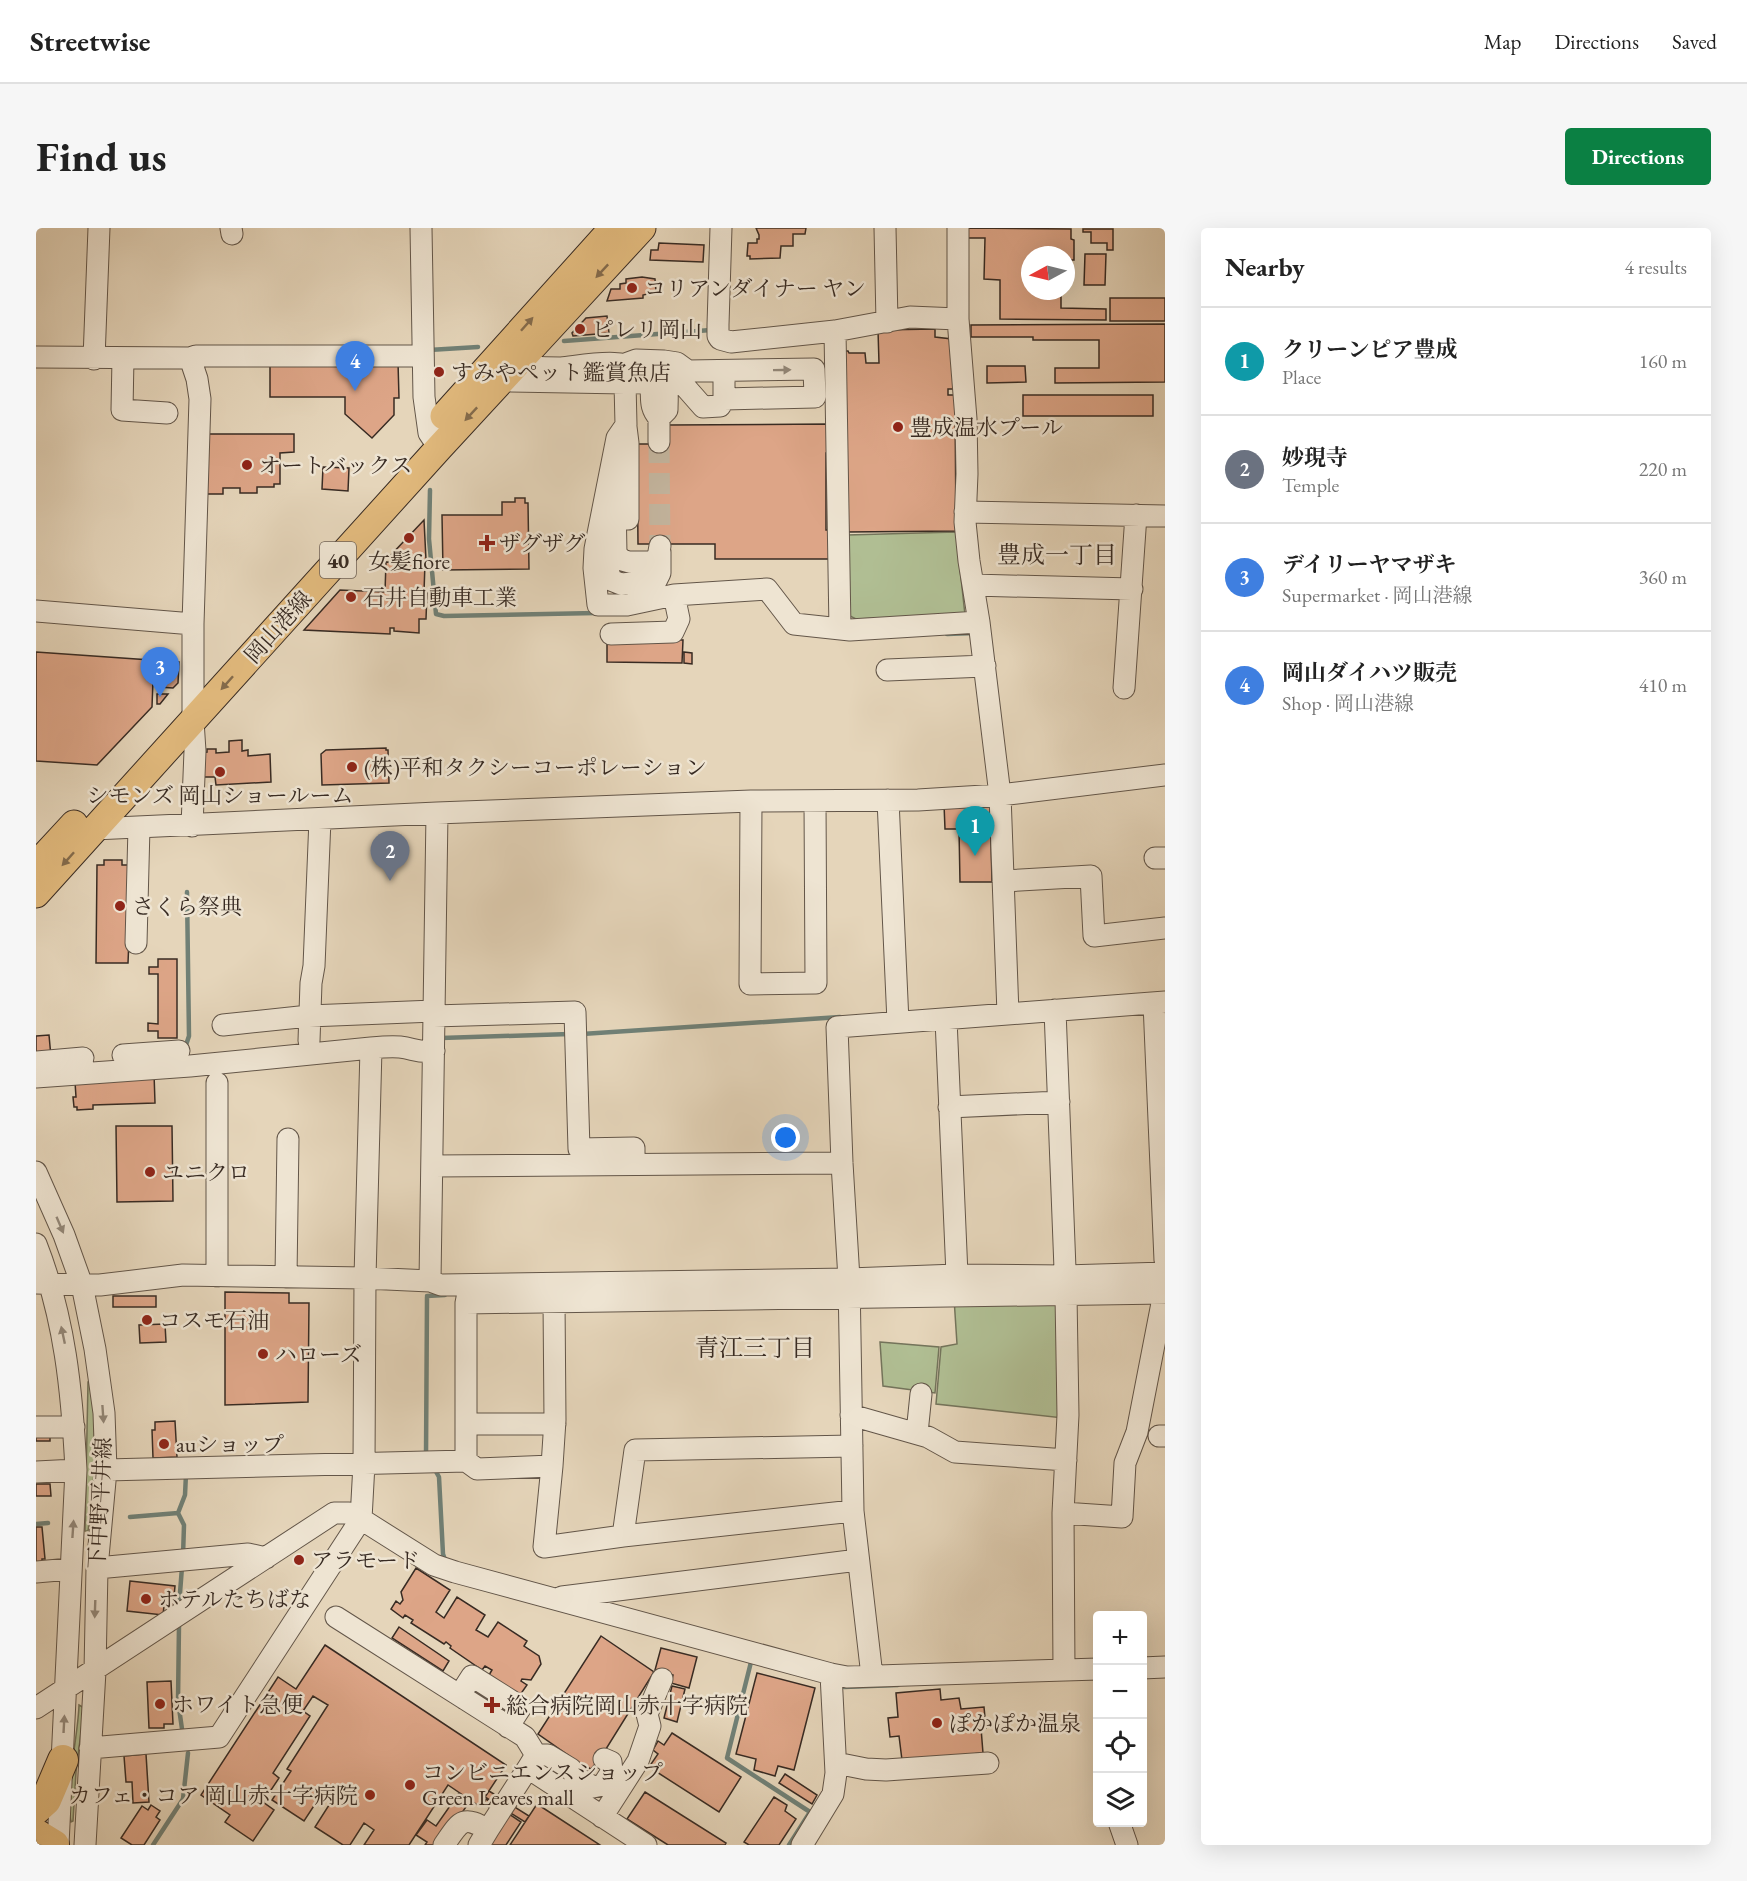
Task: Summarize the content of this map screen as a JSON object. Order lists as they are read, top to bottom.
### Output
{
  "streets": {
    "main road": ["40", "岡山港線"],
    "street": ["下中野平井線"]
  },
  "districts": ["豊成一丁目", "青江三丁目"],
  "places": {
    "other": [
      "コリアンダイナー ヤン",
      "ピレリ岡山",
      "すみやペット鑑賞魚店",
      "豊成温水プール",
      "オートバックス",
      "女髪fiore",
      "石井自動車工業",
      "(株)平和タクシーコーポレーション",
      "シモンズ 岡山ショールーム",
      "さくら祭典",
      "ユニクロ",
      "コスモ石油",
      "ハローズ",
      "auショップ",
      "アラモード",
      "ホテルたちばな",
      "ホワイト急便",
      "ぽかぽか温泉",
      "コンビニエンスショップ Green Leaves mall",
      "カフェ・コア 岡山赤十字病院"
    ],
    "health": ["ザグザグ", "総合病院岡山赤十字病院"]
  },
  "north": "left",
  "page": {
    "header": "Streetwise",
    "nav": ["Map", "Directions", "Saved"],
    "buttons": "Directions",
    "title": "Find us",
    "heading": ["Nearby", "4 results"],
    "list": [
      {
        "mark": "1",
        "name": "クリーンピア豊成",
        "note": "Place",
        "value": "160 m"
      },
      {
        "mark": "2",
        "name": "妙現寺",
        "note": "Temple",
        "value": "220 m"
      },
      {
        "mark": "3",
        "name": "デイリーヤマザキ",
        "note": "Supermarket · 岡山港線",
        "value": "360 m"
      },
      {
        "mark": "4",
        "name": "岡山ダイハツ販売",
        "note": "Shop · 岡山港線",
        "value": "410 m"
      }
    ],
    "pins": [
      "4",
      "3",
      "1",
      "2"
    ],
    "map_buttons": ["+", "−"]
  }
}
